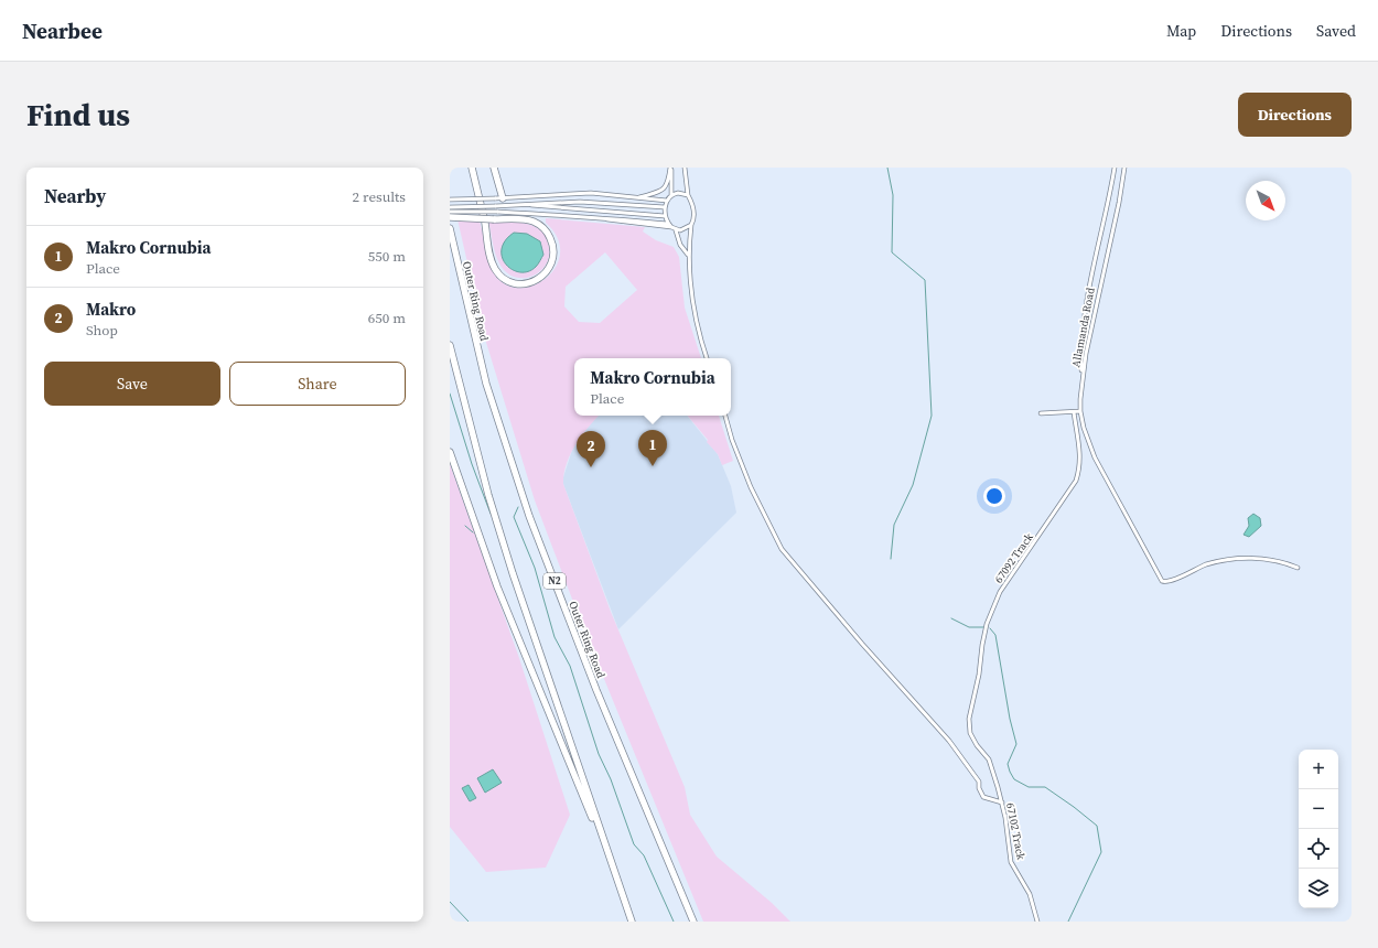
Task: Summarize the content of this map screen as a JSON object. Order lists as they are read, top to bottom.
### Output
{
  "streets": {
    "highway": ["Outer Ring Road", "N2"],
    "street": ["Allamanda Road", "67092 Track", "67102 Track"]
  },
  "crossings": [
    ["67092 Track", "67102 Track"]
  ],
  "north": "bottom right",
  "page": {
    "header": "Nearbee",
    "nav": ["Map", "Directions", "Saved"],
    "buttons": [
      "Directions",
      ["Save", "Share"]
    ],
    "title": "Find us",
    "heading": ["Nearby", "2 results"],
    "list": [
      {
        "mark": "1",
        "name": "Makro Cornubia",
        "note": "Place",
        "value": "550 m"
      },
      {
        "mark": "2",
        "name": "Makro",
        "note": "Shop",
        "value": "650 m"
      }
    ],
    "popup": ["Makro Cornubia", "Place"],
    "pins": ["1", "2"],
    "map_buttons": ["+", "−"]
  }
}
